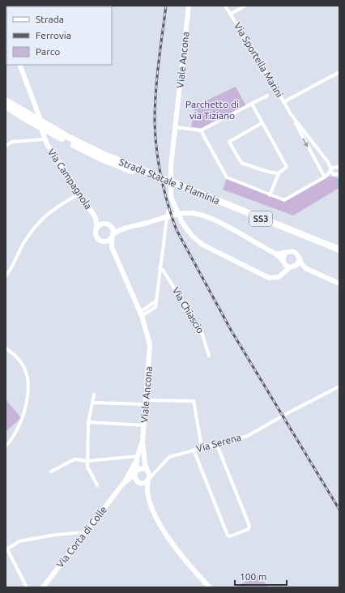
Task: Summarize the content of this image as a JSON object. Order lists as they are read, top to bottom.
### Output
{
  "streets": {
    "highway": ["Strada Statale 3 Flaminia", "SS3"],
    "main road": ["Viale Ancona", "Via Campagnola", "Via Corta di Colle"],
    "street": ["Via Sportella Marini", "Via Chiascio", "Via Serena"]
  },
  "crossings": [
    ["Viale Ancona", "Via Campagnola"],
    ["Viale Ancona", "Via Serena"],
    ["Viale Ancona", "Via Corta di Colle"]
  ],
  "parks": ["Parchetto di via Tiziano"],
  "legend": ["Strada", "Ferrovia", "Parco"],
  "scale_bar": "100 m"
}
